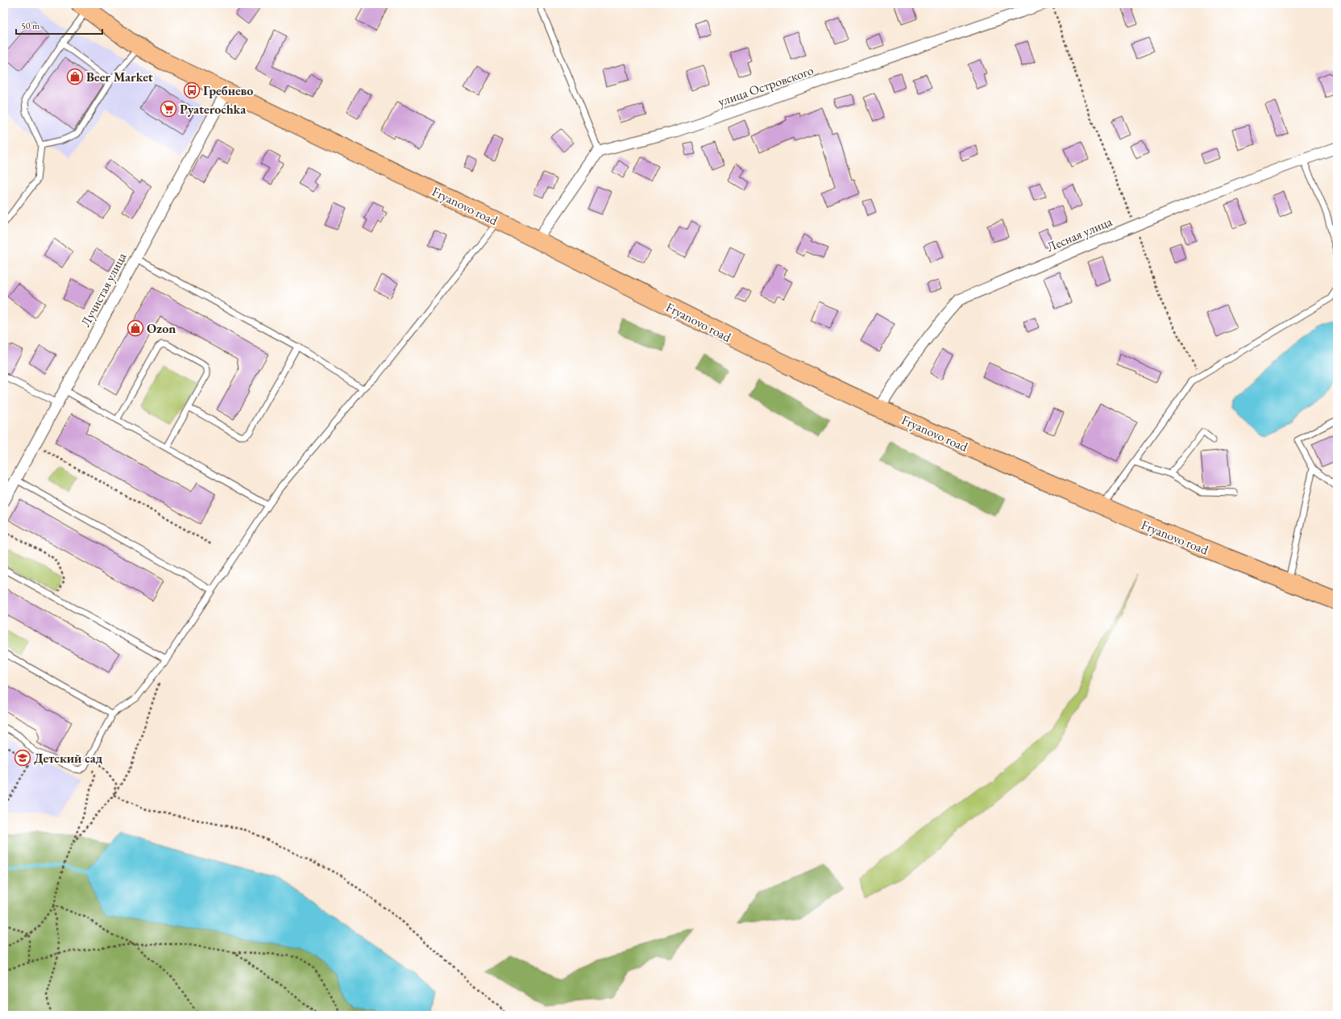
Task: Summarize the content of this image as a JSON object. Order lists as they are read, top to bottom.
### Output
{
  "streets": {
    "main road": ["Fryanovo road"],
    "street": ["улица Островского", "Лесная улица", "Лучистая улица"]
  },
  "crossings": [
    ["Fryanovo road", "Лесная улица"],
    ["Fryanovo road", "Лучистая улица"]
  ],
  "places": {
    "shop": ["Beer Market", "Ozon"],
    "bus stop": ["Гребнево"],
    "supermarket": ["Pyaterochka"],
    "school or university": ["Детский сад"]
  },
  "scale_bar": "50 m"
}
